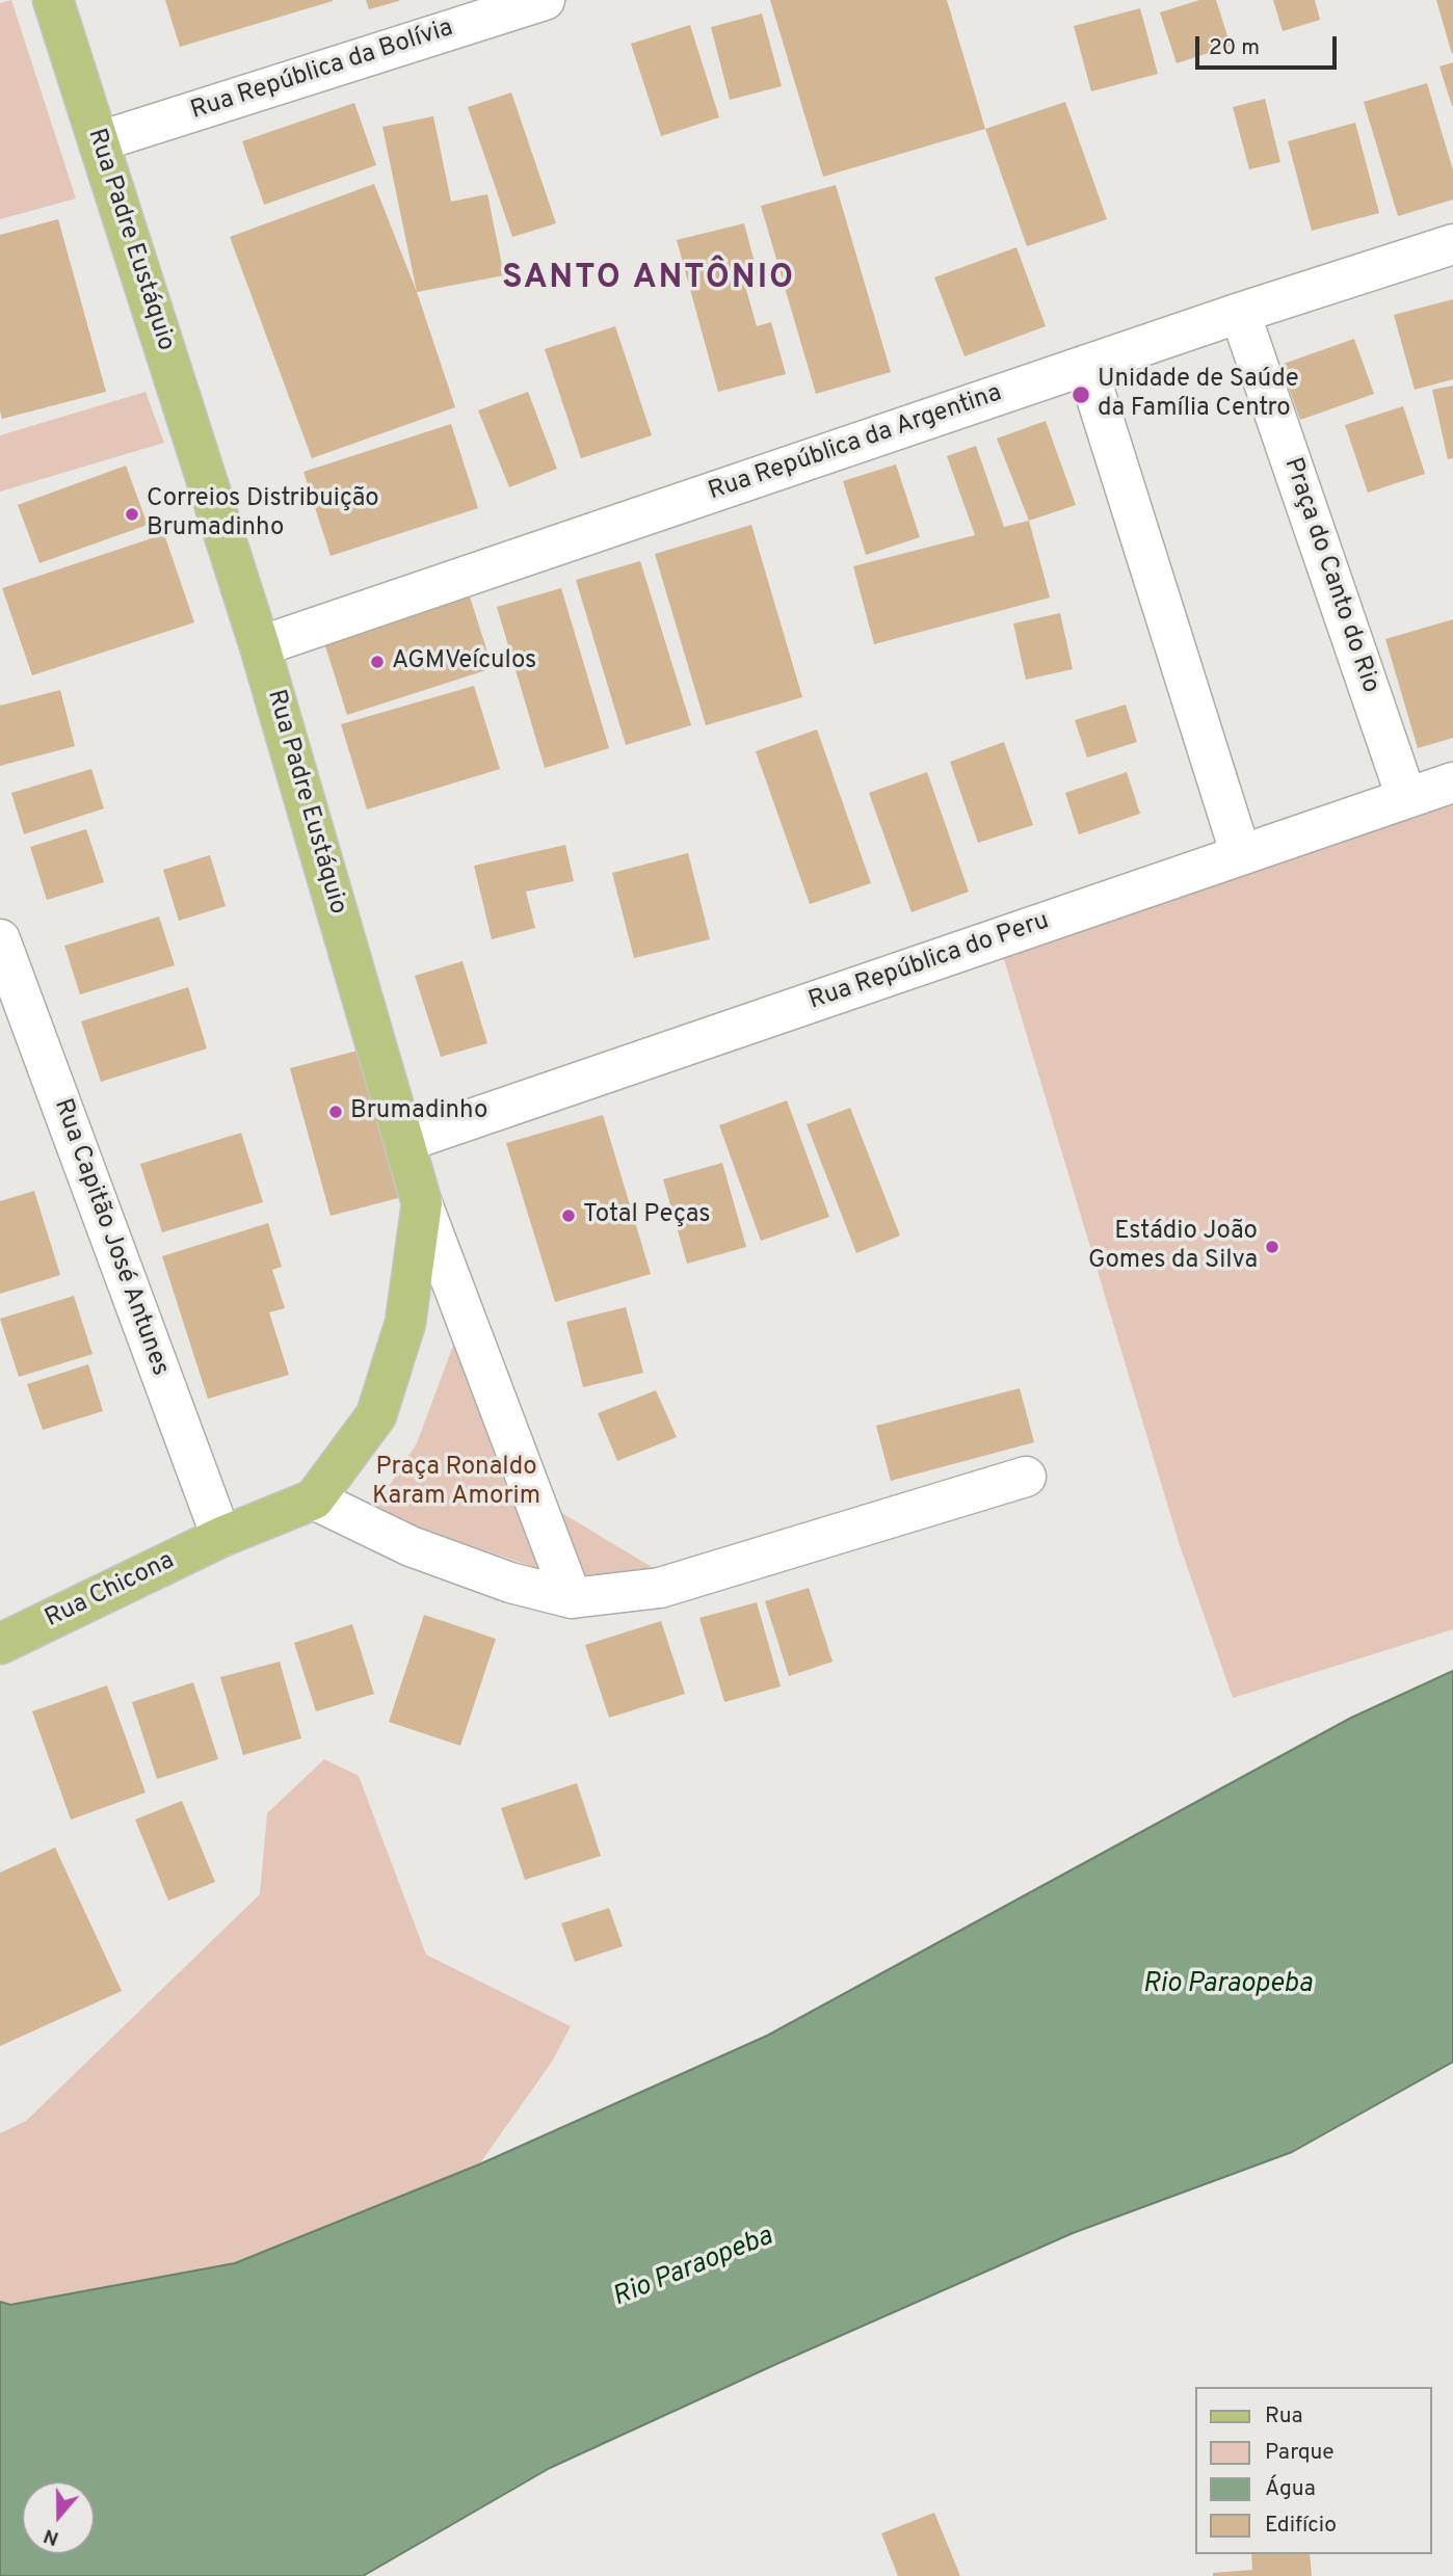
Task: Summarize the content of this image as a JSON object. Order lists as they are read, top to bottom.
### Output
{
  "streets": {
    "main road": ["Rua Padre Eustáquio", "Rua Chicona"],
    "street": [
      "Rua República da Bolívia",
      "Rua República da Argentina",
      "Praça do Canto do Rio",
      "Rua República do Peru",
      "Rua Capitão José Antunes"
    ]
  },
  "crossings": [
    ["Rua República da Bolívia", "Rua Padre Eustáquio"],
    ["Rua Padre Eustáquio", "Rua República da Argentina"],
    ["Rua Padre Eustáquio", "Rua República do Peru"],
    ["Rua República da Argentina", "Praça do Canto do Rio"],
    ["Praça do Canto do Rio", "Rua República do Peru"],
    ["Rua Capitão José Antunes", "Rua Chicona"]
  ],
  "districts": ["SANTO ANTÔNIO"],
  "water": ["Rio Paraopeba"],
  "parks": ["Praça Ronaldo Karam Amorim"],
  "places": [
    "Unidade de Saúde da Família Centro",
    "Correios Distribuição Brumadinho",
    "AGMVeículos",
    "Brumadinho",
    "Total Peças",
    "Estádio João Gomes da Silva"
  ],
  "legend": [
    "Rua",
    "Parque",
    "Água",
    "Edifício"
  ],
  "scale_bar": "20 m",
  "north": "bottom"
}
